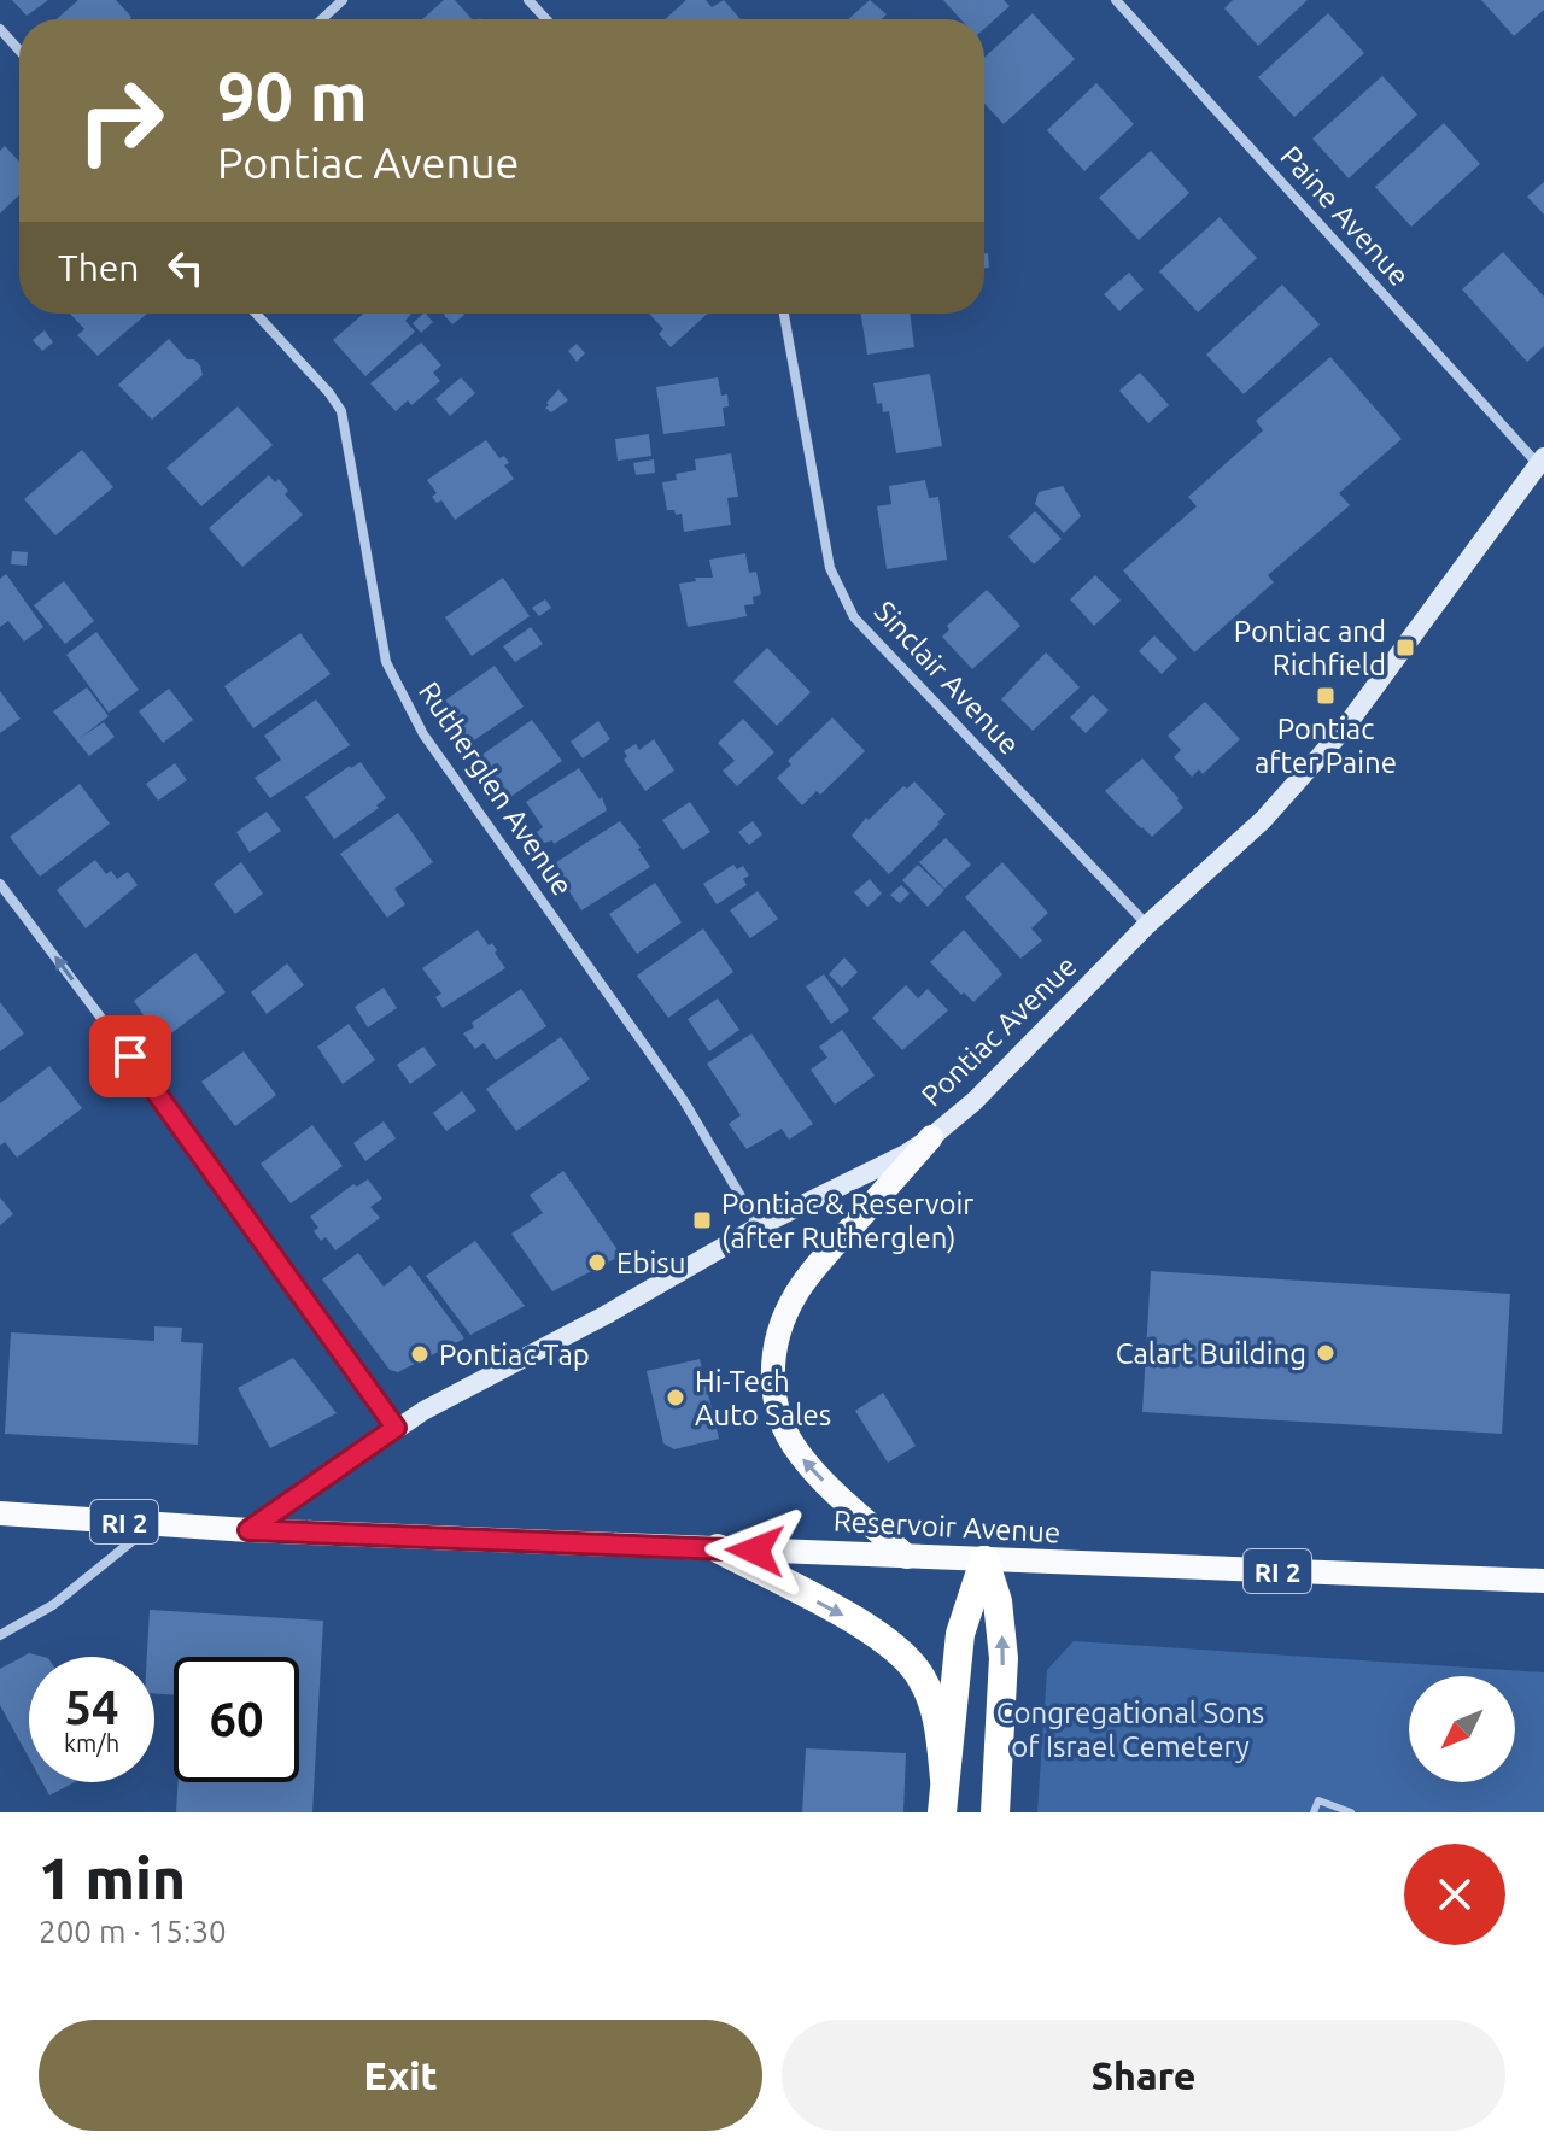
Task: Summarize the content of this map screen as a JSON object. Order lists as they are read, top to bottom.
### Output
{
  "streets": {
    "main road": ["Pontiac Avenue", "RI 2", "Reservoir Avenue"],
    "street": ["Paine Avenue", "Sinclair Avenue", "Rutherglen Avenue"]
  },
  "crossings": [
    ["Paine Avenue", "Pontiac Avenue"],
    ["Sinclair Avenue", "Pontiac Avenue"],
    ["Rutherglen Avenue", "Pontiac Avenue"],
    ["Pontiac Avenue", "Reservoir Avenue"]
  ],
  "parks": ["Congregational Sons of Israel Cemetery"],
  "places": {
    "transit": ["Pontiac and Richfield", "Pontiac after Paine", "Pontiac & Reservoir (after Rutherglen)"],
    "other": [
      "Ebisu",
      "Calart Building",
      "Pontiac Tap",
      "Hi-Tech Auto Sales"
    ]
  },
  "north": "bottom left",
  "page": {
    "turn": ["90 m", "Pontiac Avenue"],
    "then": "Then",
    "speed": "54 km/h",
    "limit": "60",
    "heading": ["1 min", "200 m · 15:30"],
    "buttons": ["Exit", "Share"]
  }
}
